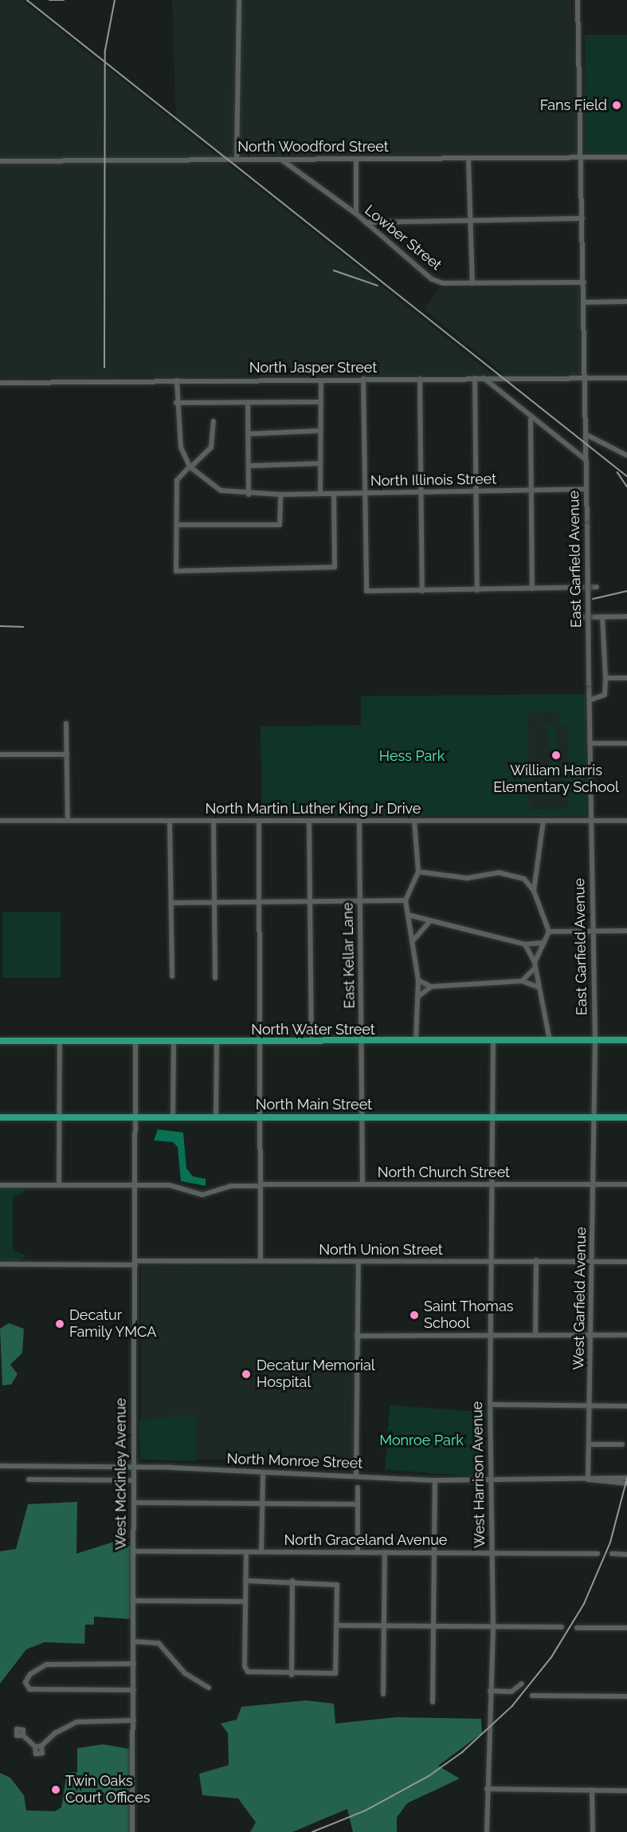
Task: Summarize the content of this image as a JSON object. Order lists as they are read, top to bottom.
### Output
{
  "streets": {
    "main road": ["North Water Street", "North Main Street"],
    "street": [
      "North Woodford Street",
      "Lowber Street",
      "North Jasper Street",
      "North Illinois Street",
      "East Garfield Avenue",
      "North Martin Luther King Jr Drive",
      "East Kellar Lane",
      "North Church Street",
      "North Union Street",
      "West Garfield Avenue",
      "North Monroe Street",
      "West McKinley Avenue",
      "West Harrison Avenue",
      "North Graceland Avenue"
    ]
  },
  "crossings": [
    ["North Woodford Street", "Lowber Street"],
    ["North Woodford Street", "East Garfield Avenue"],
    ["Lowber Street", "East Garfield Avenue"],
    ["North Jasper Street", "East Garfield Avenue"],
    ["North Illinois Street", "East Garfield Avenue"],
    ["East Garfield Avenue", "North Martin Luther King Jr Drive"],
    ["East Garfield Avenue", "North Water Street"],
    ["East Garfield Avenue", "North Main Street"],
    ["East Garfield Avenue", "West Garfield Avenue"],
    ["North Martin Luther King Jr Drive", "East Kellar Lane"],
    ["East Kellar Lane", "North Water Street"],
    ["East Kellar Lane", "North Main Street"],
    ["East Kellar Lane", "North Church Street"],
    ["North Water Street", "West McKinley Avenue"],
    ["North Water Street", "West Harrison Avenue"],
    ["North Main Street", "West Garfield Avenue"],
    ["North Main Street", "West McKinley Avenue"],
    ["North Main Street", "West Harrison Avenue"],
    ["North Church Street", "West Garfield Avenue"],
    ["North Church Street", "West McKinley Avenue"],
    ["North Church Street", "West Harrison Avenue"],
    ["North Union Street", "West Garfield Avenue"],
    ["North Union Street", "West McKinley Avenue"],
    ["North Union Street", "West Harrison Avenue"],
    ["West Garfield Avenue", "North Monroe Street"],
    ["North Monroe Street", "West McKinley Avenue"],
    ["North Monroe Street", "West Harrison Avenue"],
    ["West McKinley Avenue", "North Graceland Avenue"],
    ["West Harrison Avenue", "North Graceland Avenue"]
  ],
  "parks": ["Hess Park", "Monroe Park"],
  "places": [
    "Fans Field",
    "William Harris Elementary School",
    "Saint Thomas School",
    "Decatur Family YMCA",
    "Decatur Memorial Hospital",
    "Twin Oaks Court Offices"
  ]
}
